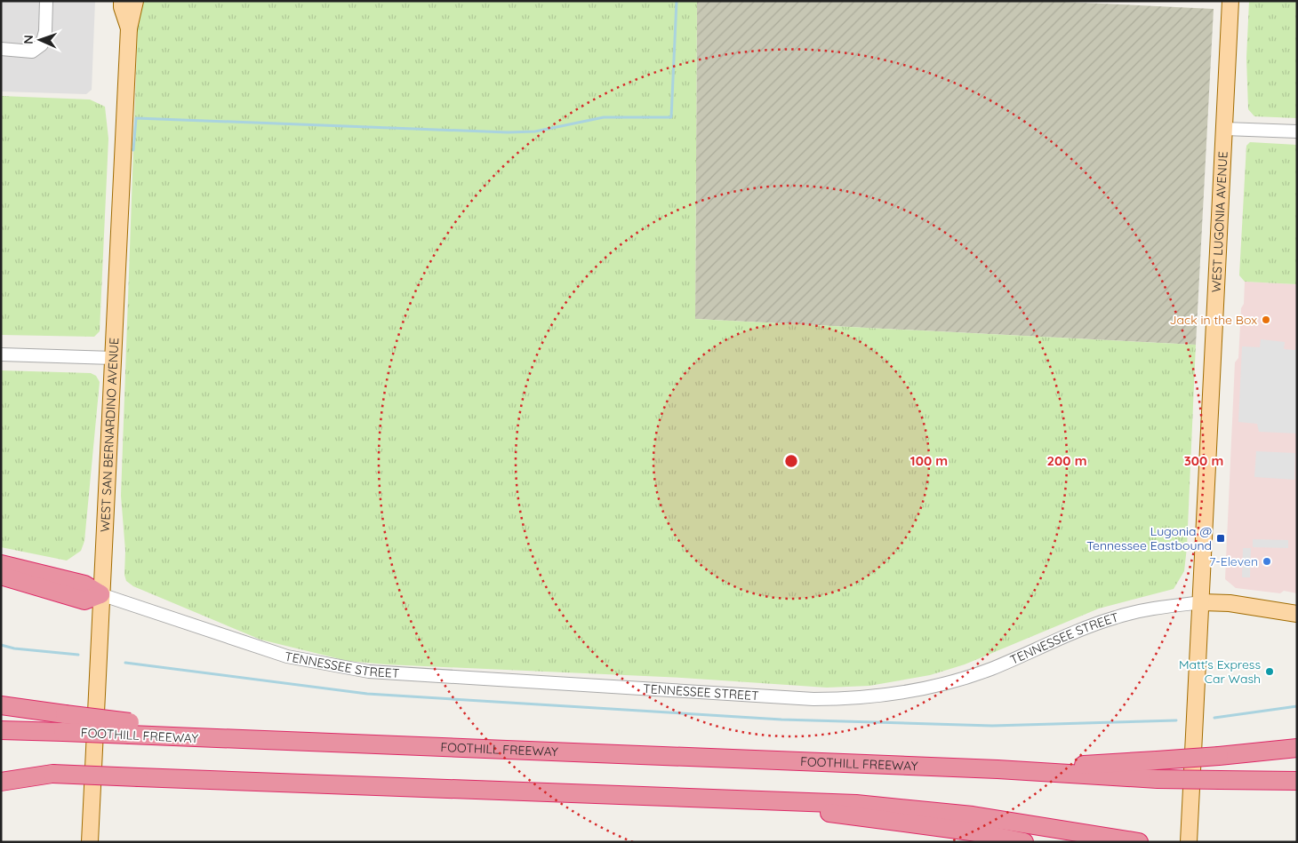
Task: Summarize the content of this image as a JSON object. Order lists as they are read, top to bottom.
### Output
{
  "streets": {
    "highway": ["FOOTHILL FREEWAY"],
    "main road": ["WEST LUGONIA AVENUE", "WEST SAN BERNARDINO AVENUE", "TENNESSEE STREET"]
  },
  "crossings": [
    ["WEST LUGONIA AVENUE", "TENNESSEE STREET"],
    ["WEST SAN BERNARDINO AVENUE", "TENNESSEE STREET"]
  ],
  "places": {
    "other": ["Jack in the Box", "7-Eleven", "Matt's Express Car Wash"],
    "transit": ["Lugonia @ Tennessee Eastbound"]
  },
  "north": "left",
  "rings": ["100 m", "200 m", "300 m"]
}
